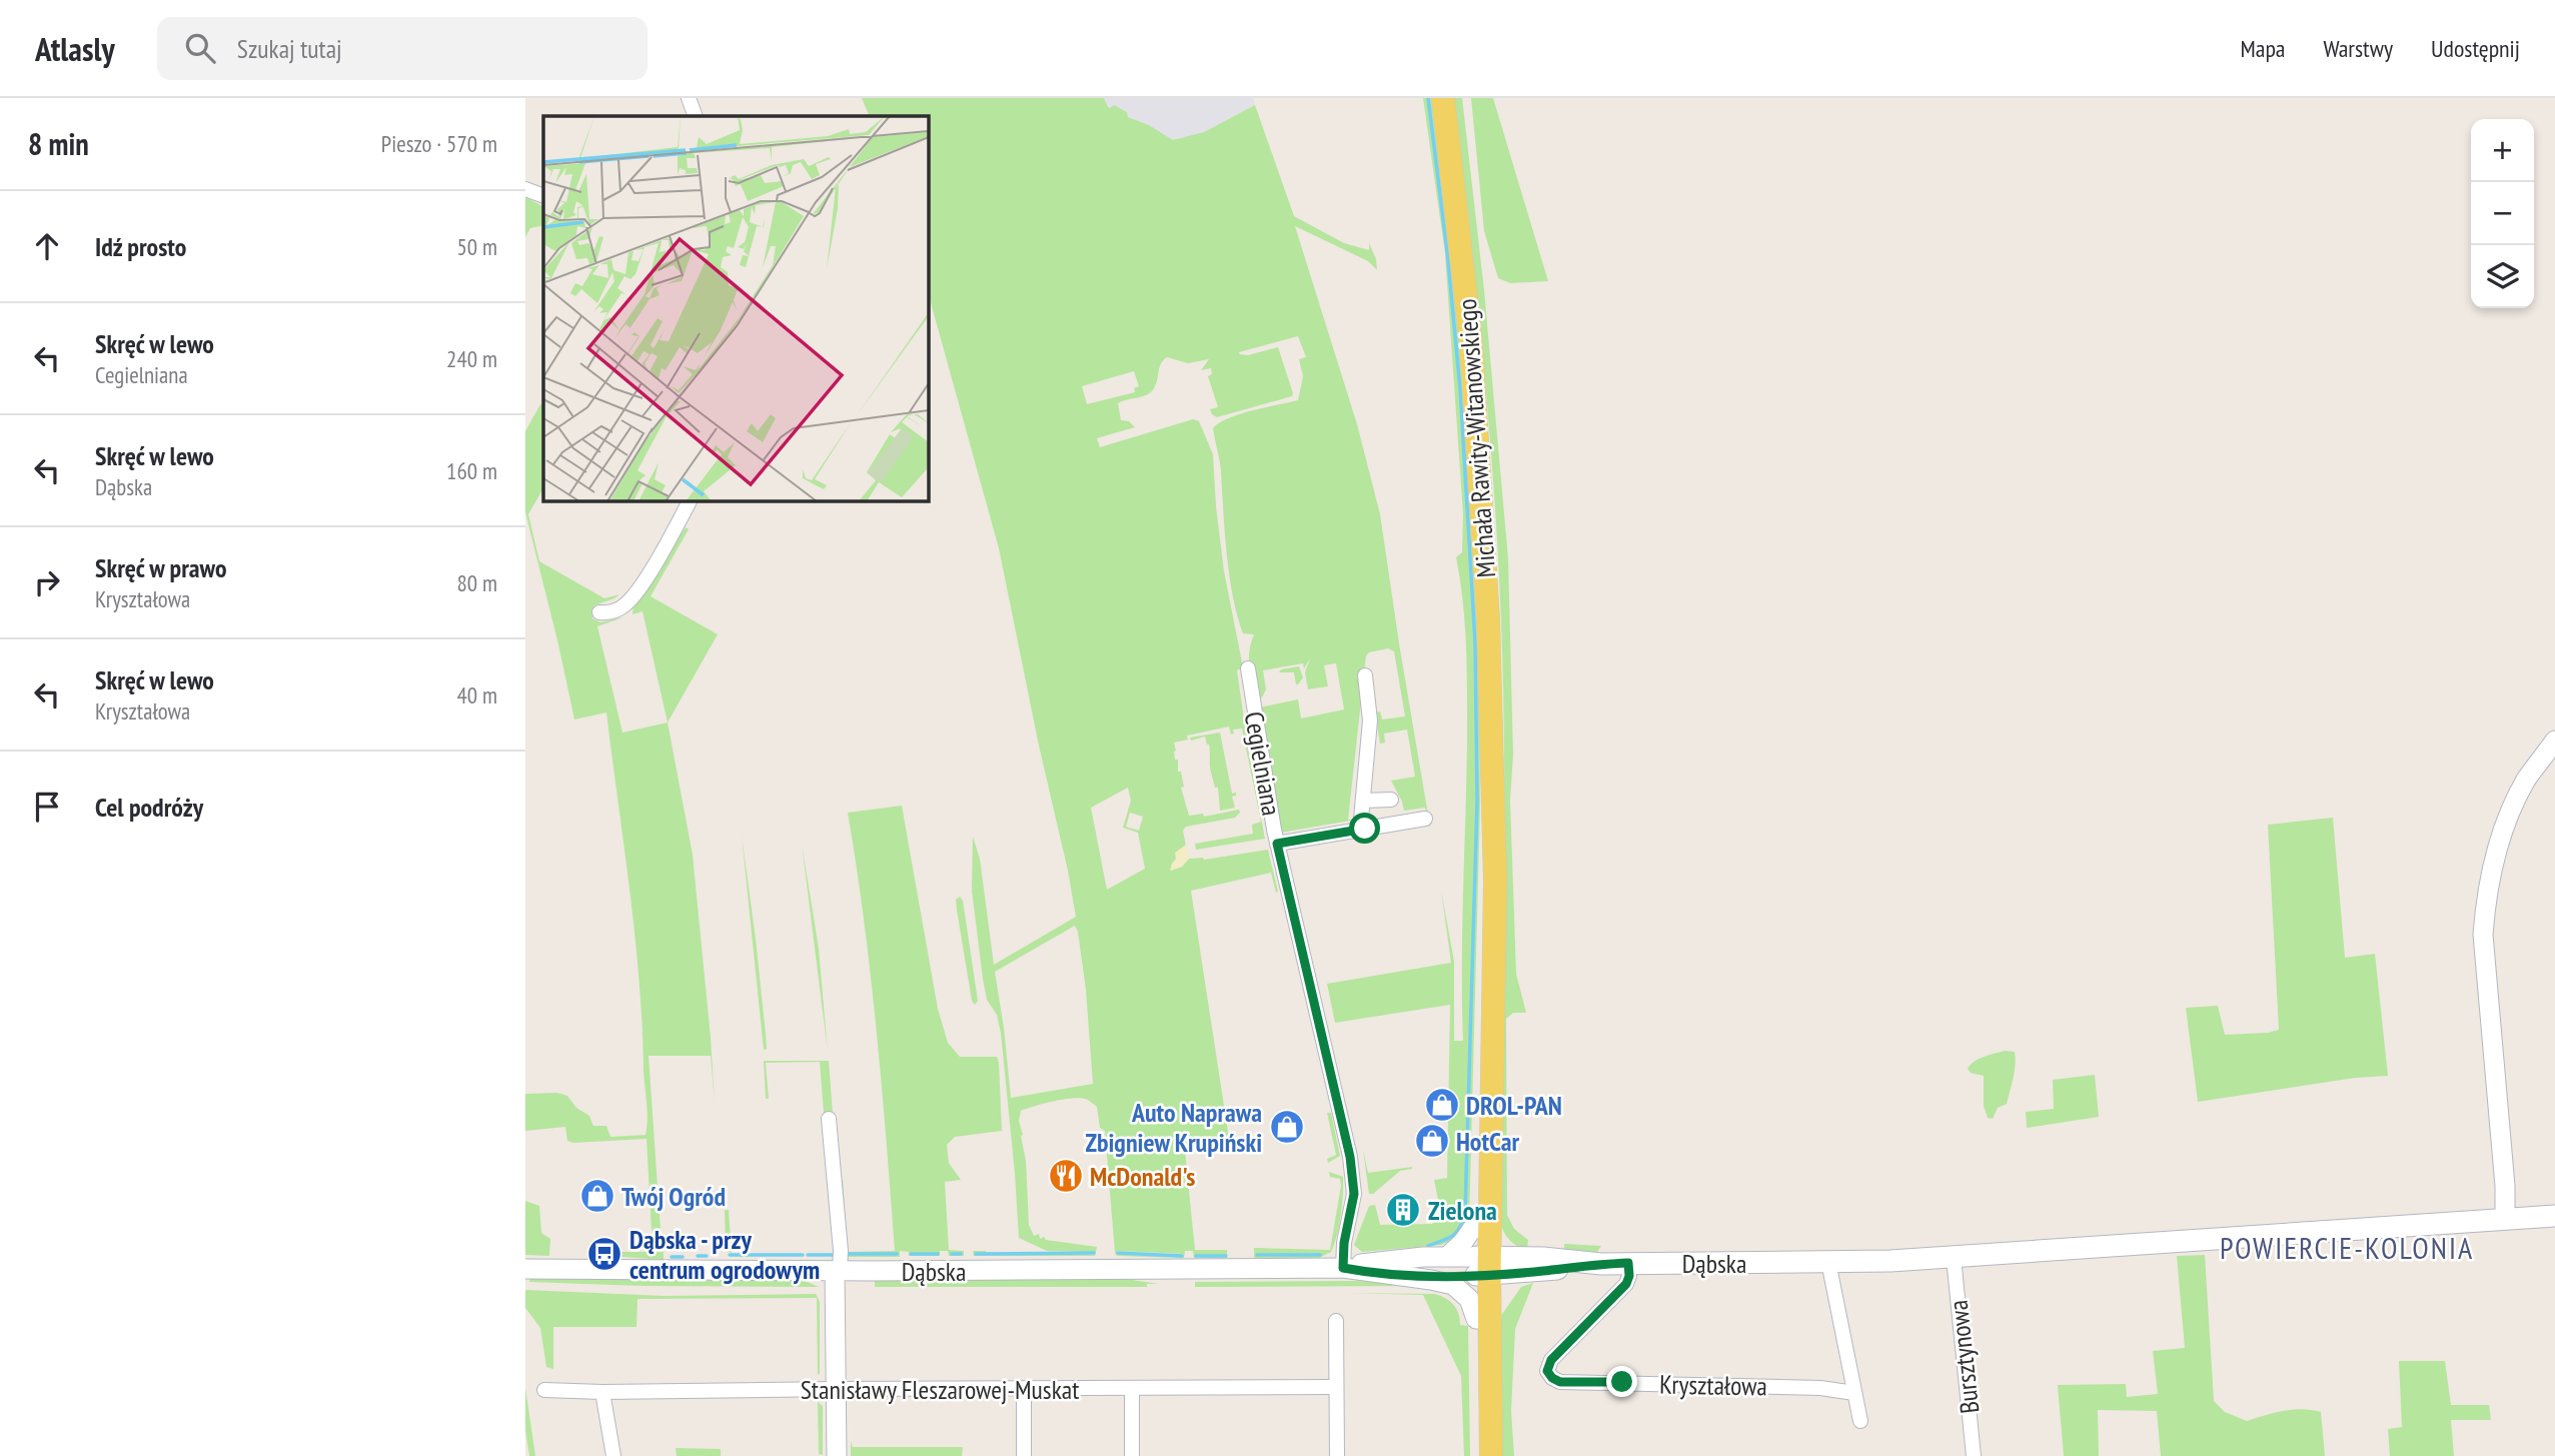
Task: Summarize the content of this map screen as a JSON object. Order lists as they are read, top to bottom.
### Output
{
  "streets": {
    "main road": ["Michała Rawity-Witanowskiego", "Dąbska"],
    "street": [
      "Cegielniana",
      "Bursztynowa",
      "Kryształowa",
      "Stanisławy Fleszarowej-Muskat"
    ]
  },
  "crossings": [
    ["Michała Rawity-Witanowskiego", "Dąbska"],
    ["Cegielniana", "Dąbska"],
    ["Dąbska", "Bursztynowa"],
    ["Dąbska", "Kryształowa"]
  ],
  "districts": ["POWIERCIE-KOLONIA"],
  "places": {
    "shop": [
      "DROL-PAN",
      "Auto Naprawa Zbigniew Krupiński",
      "HotCar",
      "Twój Ogród"
    ],
    "restaurant": ["McDonald's"],
    "building": ["Zielona"],
    "bus stop": ["Dąbska - przy centrum ogrodowym"]
  },
  "page": {
    "header": "Atlasly",
    "search": "Szukaj tutaj",
    "nav": ["Mapa", "Warstwy", "Udostępnij"],
    "heading": ["8 min", "Pieszo · 570 m"],
    "map_buttons": ["+", "−"],
    "list": [
      ["Idź prosto", "50 m"],
      ["Skręć w lewo", "Cegielniana", "240 m"],
      ["Skręć w lewo", "Dąbska", "160 m"],
      ["Skręć w prawo", "Kryształowa", "80 m"],
      ["Skręć w lewo", "Kryształowa", "40 m"],
      "Cel podróży"
    ]
  }
}
